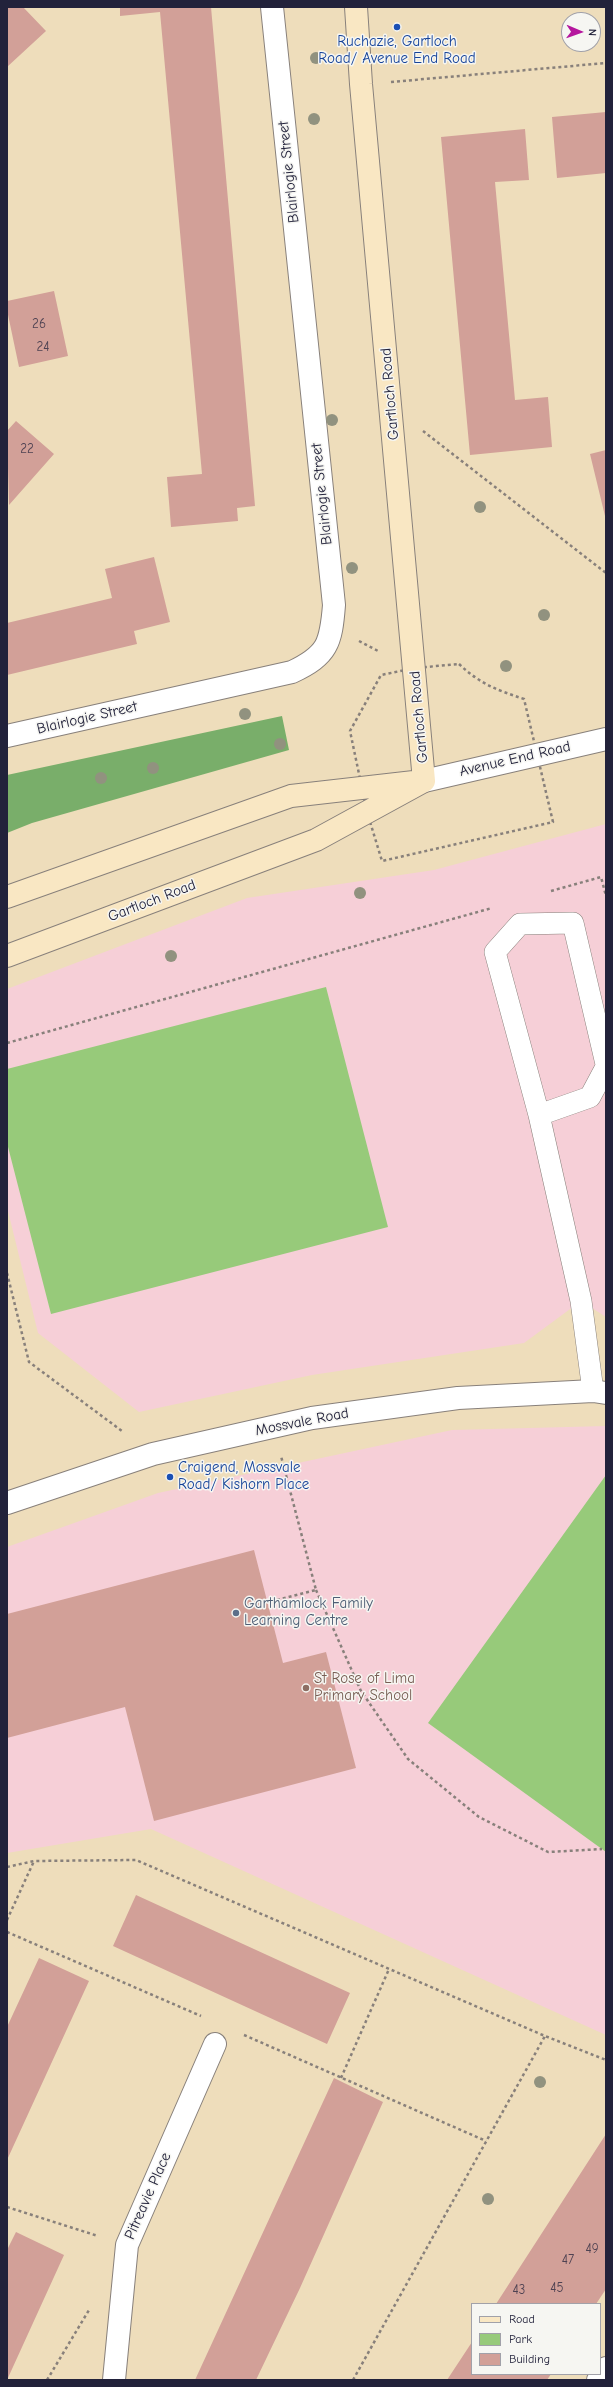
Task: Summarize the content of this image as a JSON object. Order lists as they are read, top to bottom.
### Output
{
  "streets": {
    "main road": ["Gartloch Road"],
    "street": [
      "Blairlogie Street",
      "Avenue End Road",
      "Mossvale Road",
      "Pitreavie Place"
    ]
  },
  "crossings": [
    ["Gartloch Road", "Avenue End Road"]
  ],
  "places": [
    "Ruchazie, Gartloch Road/ Avenue End Road",
    "Craigend, Mossvale Road/ Kishorn Place",
    "Garthamlock Family Learning Centre",
    "St Rose of Lima Primary School"
  ],
  "house_numbers": [
    "26",
    "24",
    "22",
    "49",
    "47",
    "45",
    "43"
  ],
  "legend": ["Road", "Park", "Building"],
  "north": "right"
}
